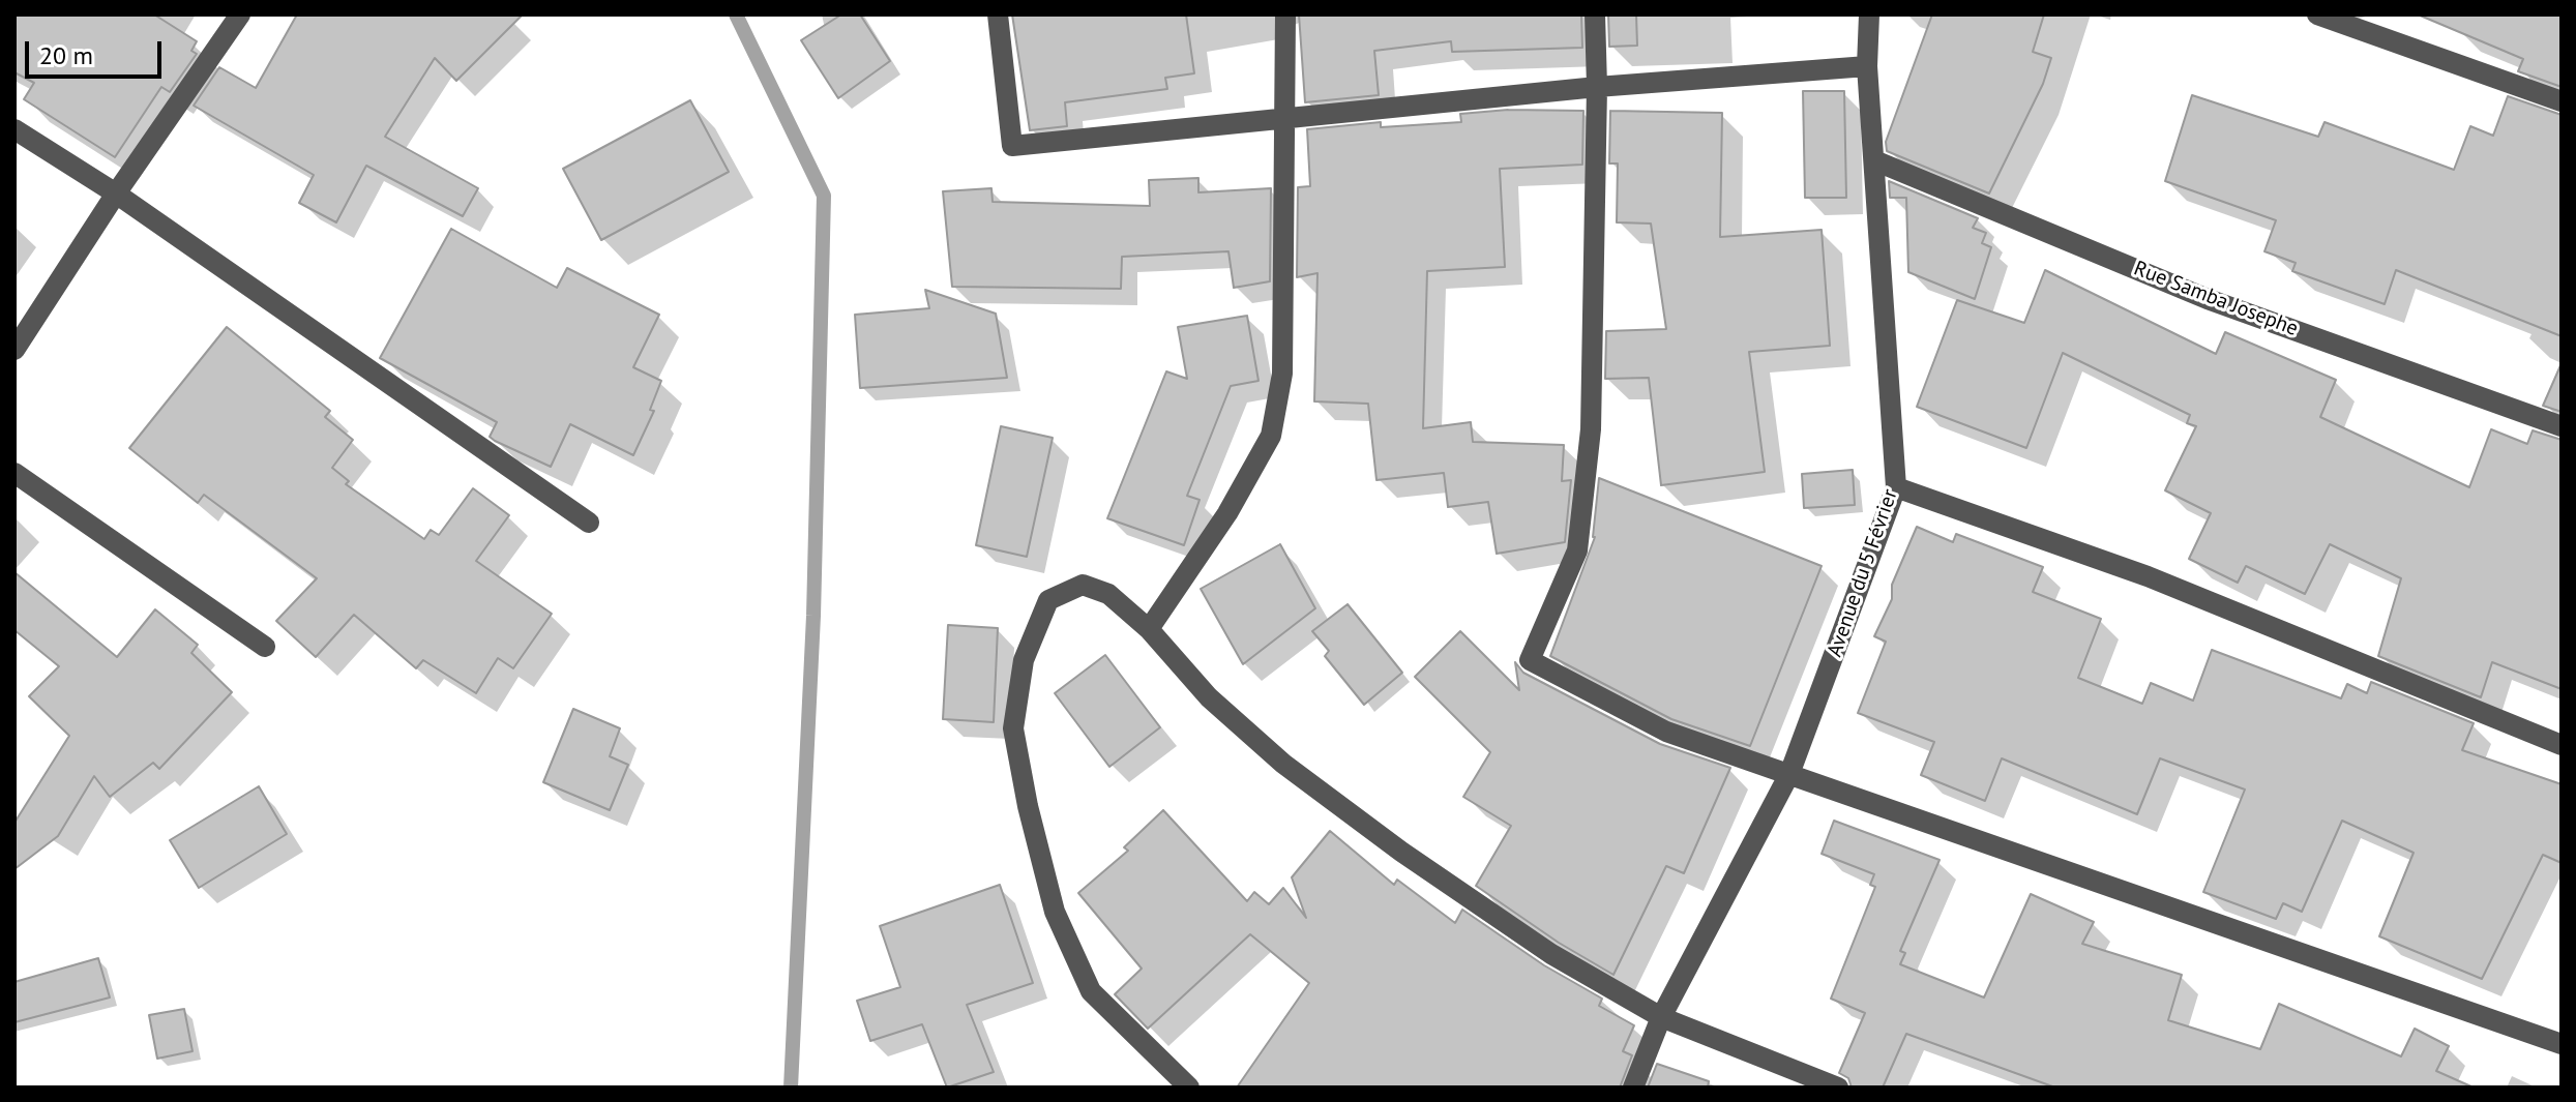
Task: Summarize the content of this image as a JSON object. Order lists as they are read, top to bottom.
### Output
{
  "streets": {
    "street": ["Rue Samba Josephe", "Avenue du 5 Février"]
  },
  "crossings": [
    ["Rue Samba Josephe", "Avenue du 5 Février"]
  ],
  "scale_bar": "20 m"
}
